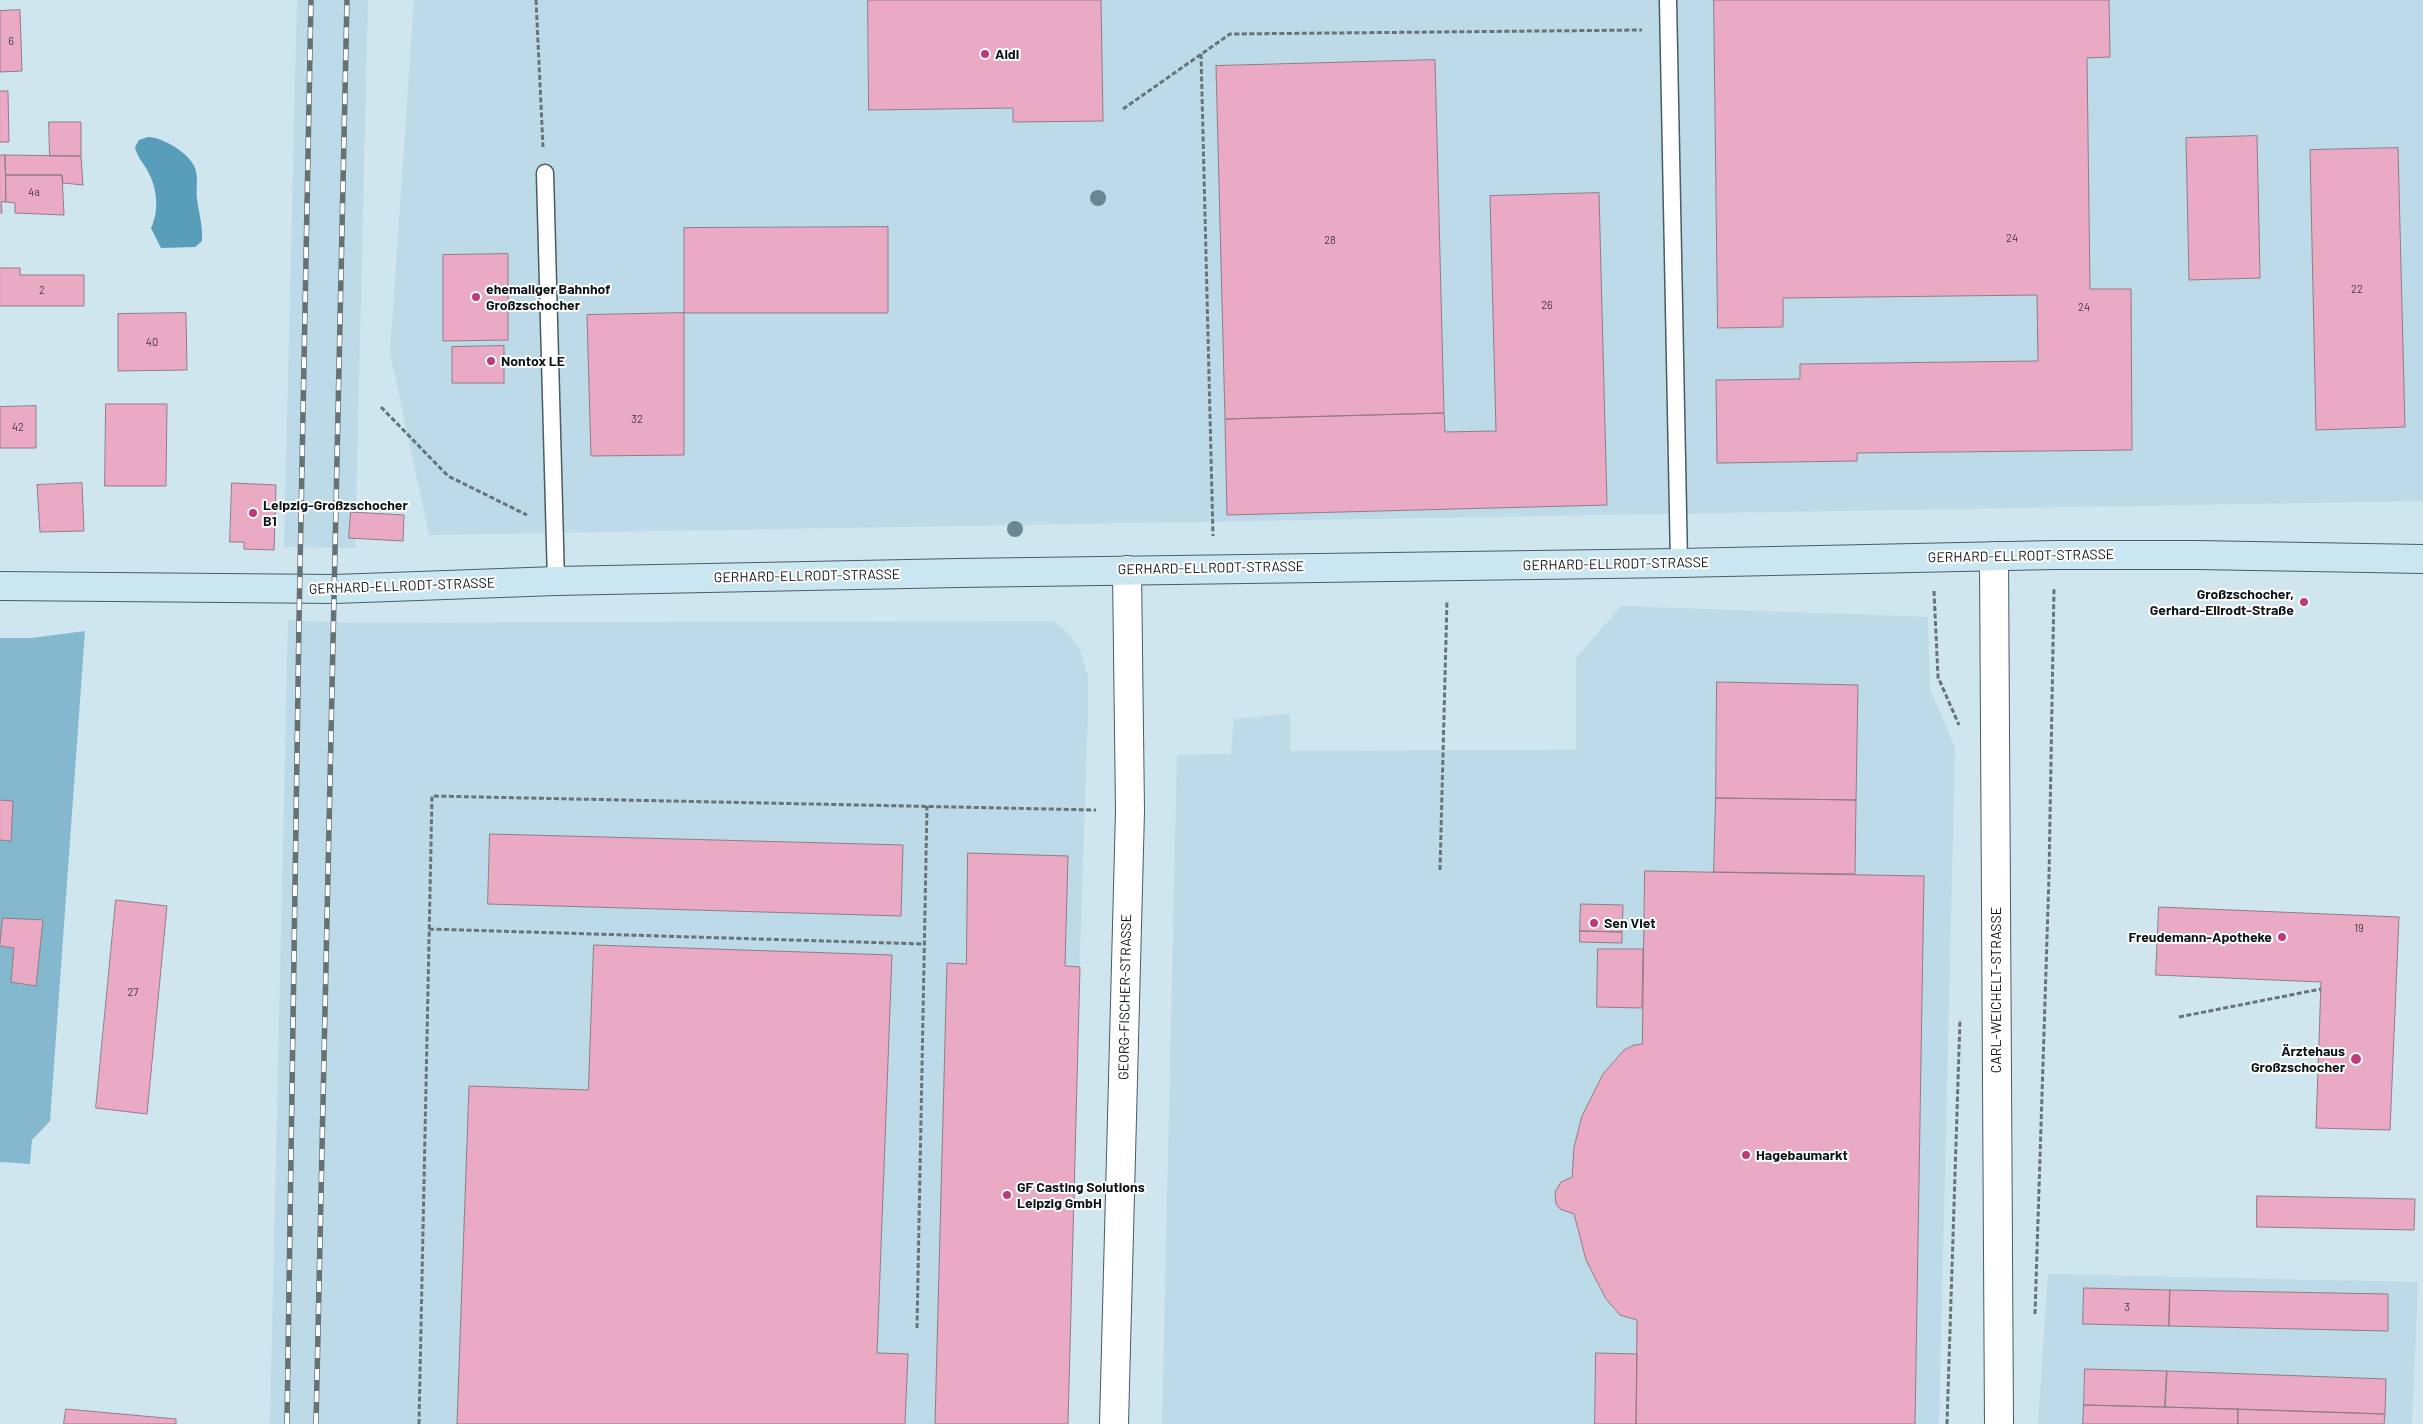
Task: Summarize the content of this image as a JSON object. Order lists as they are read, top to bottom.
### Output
{
  "streets": {
    "main road": ["GERHARD-ELLRODT-STRASSE"],
    "street": ["CARL-WEICHELT-STRASSE", "GEORG-FISCHER-STRASSE"]
  },
  "crossings": [
    ["GERHARD-ELLRODT-STRASSE", "CARL-WEICHELT-STRASSE"],
    ["GERHARD-ELLRODT-STRASSE", "GEORG-FISCHER-STRASSE"]
  ],
  "places": [
    "Aldi",
    "ehemaliger Bahnhof Großzschocher",
    "Nontox LE",
    "Leipzig-Großzschocher B1",
    "Großzschocher, Gerhard-Ellrodt-Straße",
    "Sen Viet",
    "Freudemann-Apotheke",
    "Ärztehaus Großzschocher",
    "Hagebaumarkt",
    "GF Casting Solutions Leipzig GmbH"
  ],
  "house_numbers": [
    "6",
    "4a",
    "24",
    "28",
    "22",
    "2",
    "26",
    "24",
    "40",
    "32",
    "42",
    "19",
    "27",
    "3"
  ]
}
